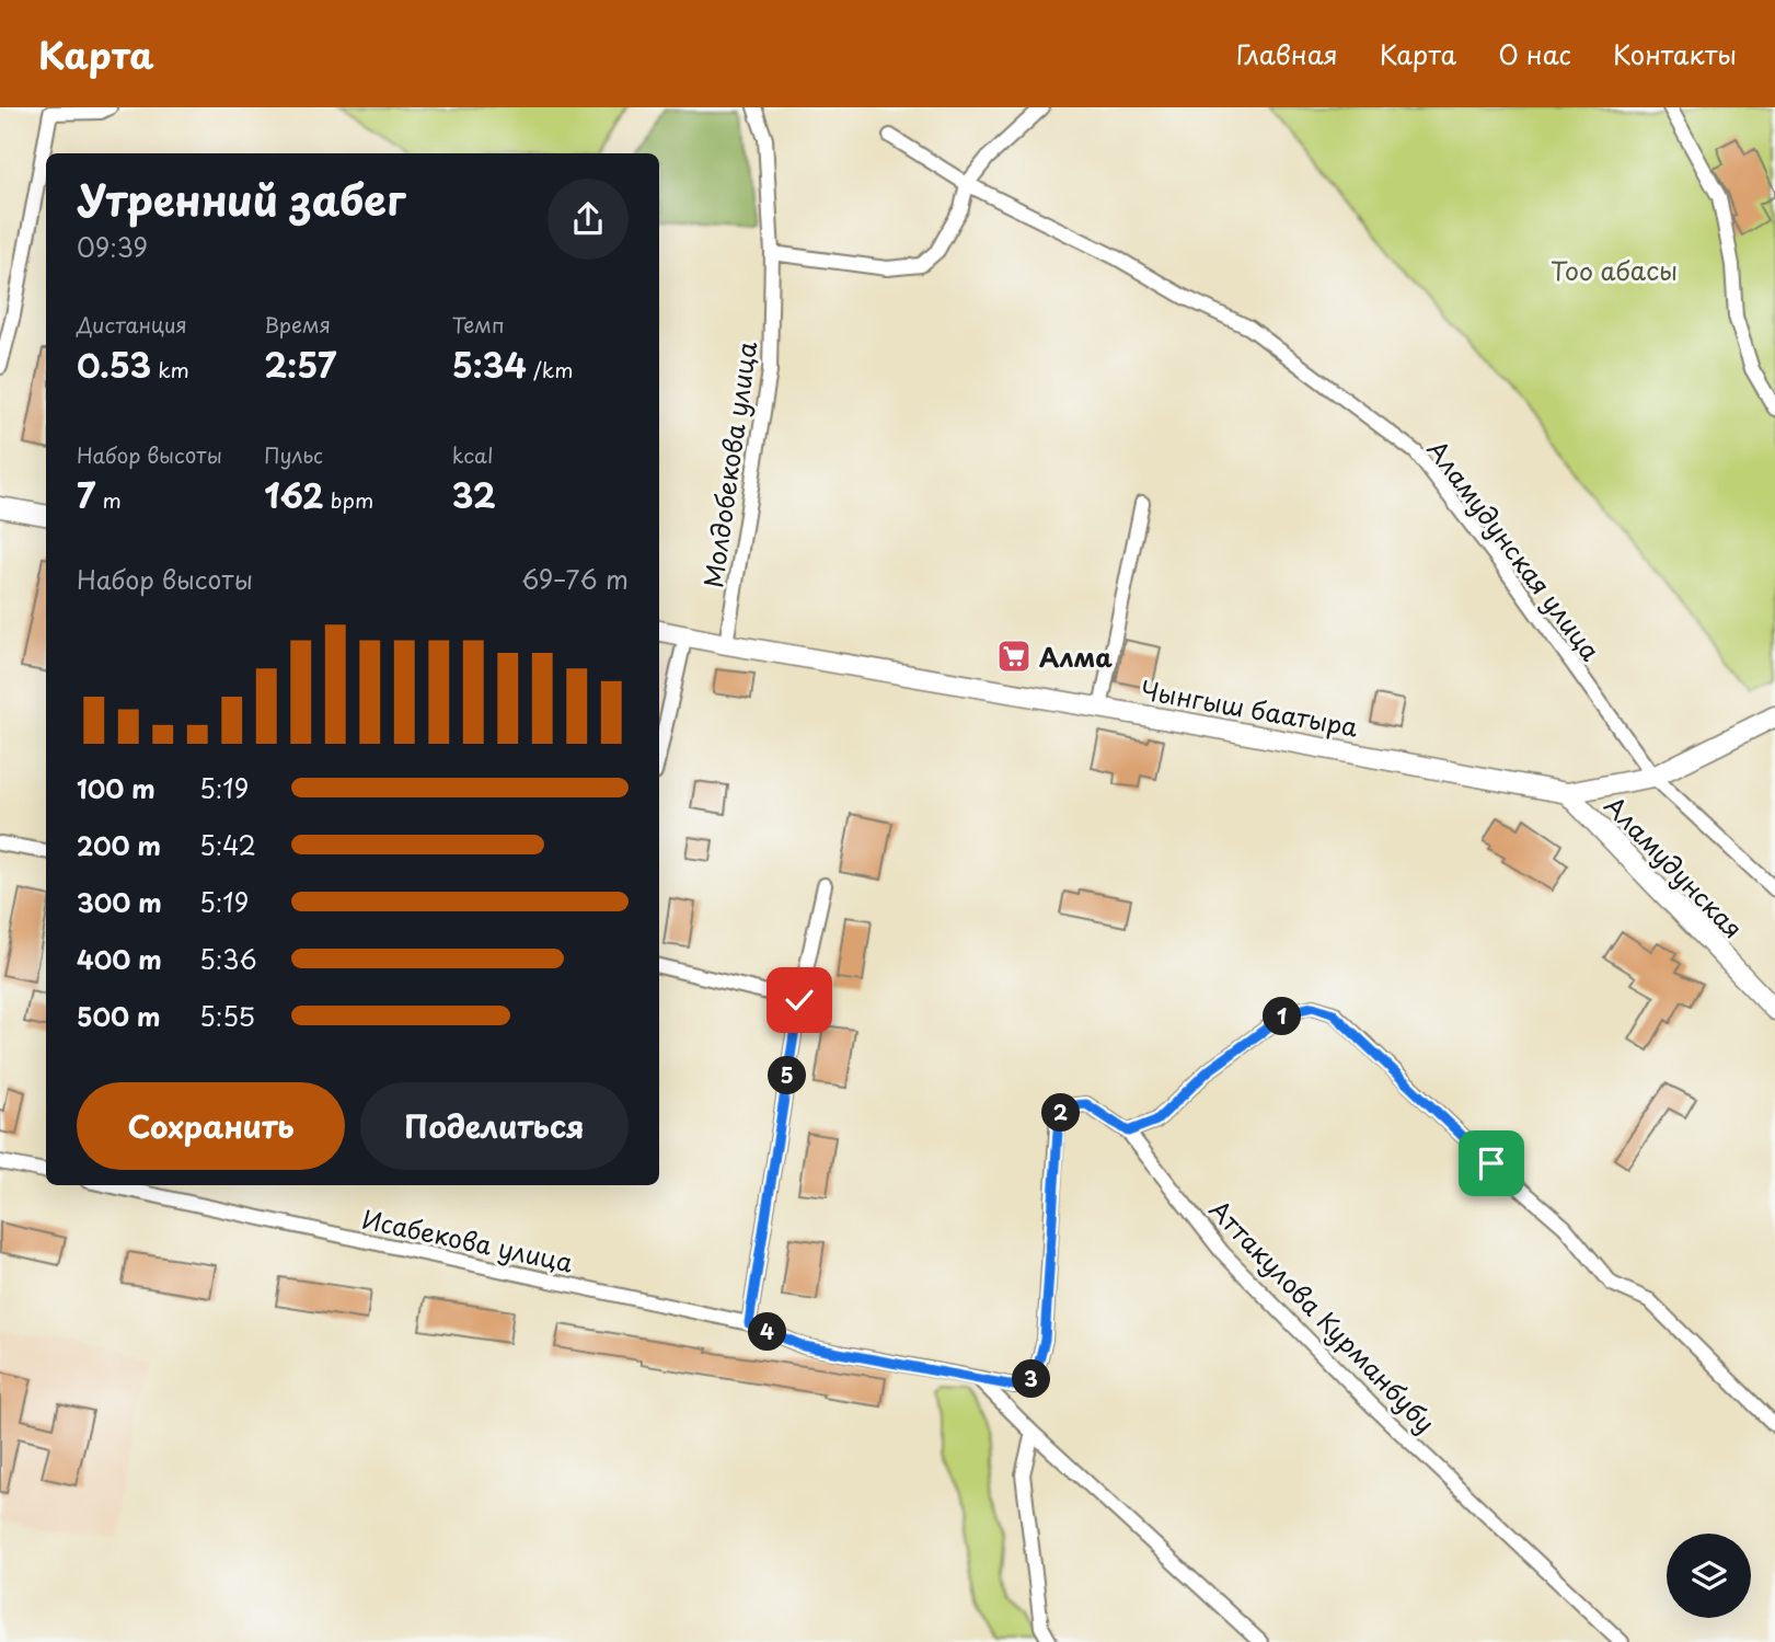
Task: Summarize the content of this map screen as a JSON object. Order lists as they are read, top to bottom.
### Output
{
  "streets": {
    "main road": ["Чынгыш баатыра", "Аламудунская"],
    "street": [
      "Молдобекова улица",
      "Аламудунская улица",
      "Исабекова улица",
      "Аттакулова Курманбубу"
    ]
  },
  "crossings": [
    ["Молдобекова улица", "Чынгыш баатыра"],
    ["Аламудунская улица", "Чынгыш баатыра"],
    ["Чынгыш баатыра", "Аламудунская"],
    ["Исабекова улица", "Аттакулова Курманбубу"]
  ],
  "parks": ["Тоо абасы"],
  "places": {
    "supermarket": ["Алма"]
  },
  "page": {
    "header": "Карта",
    "nav": [
      "Главная",
      "Карта",
      "О нас",
      "Контакты"
    ],
    "heading": ["Утренний забег", "09:39"],
    "stats": [
      ["Дистанция", "0.53 km"],
      ["Время", "2:57"],
      ["Темп", "5:34 /km"],
      ["Набор высоты", "7 m"],
      ["Пульс", "162 bpm"],
      ["kcal", "32"]
    ],
    "chart": ["Набор высоты", "69–76 m"],
    "list": [
      {
        "name": "100 m",
        "note": "5:19"
      },
      {
        "name": "200 m",
        "note": "5:42"
      },
      {
        "name": "300 m",
        "note": "5:19"
      },
      {
        "name": "400 m",
        "note": "5:36"
      },
      {
        "name": "500 m",
        "note": "5:55"
      }
    ],
    "pins": [
      "1",
      "5",
      "2",
      "4",
      "3"
    ],
    "buttons": ["Сохранить", "Поделиться"]
  }
}
